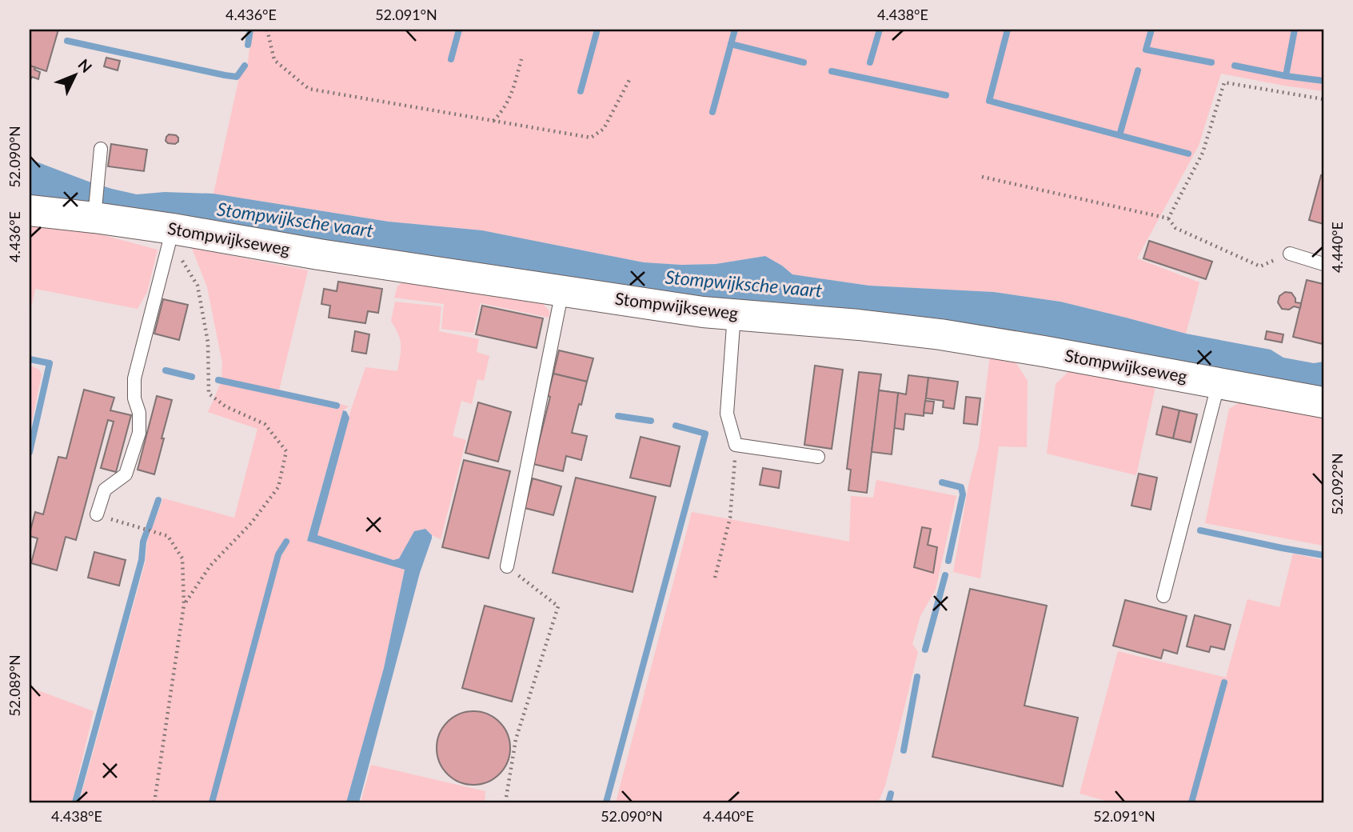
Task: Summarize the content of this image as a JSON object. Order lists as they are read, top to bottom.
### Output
{
  "streets": {
    "street": ["Stompwijkseweg"]
  },
  "water": ["Stompwijksche vaart"],
  "north": "top right",
  "coordinates": [
    "4.436°E",
    "52.091°N",
    "4.438°E",
    "52.090°N",
    "4.440°E",
    "52.092°N",
    "52.089°N"
  ]
}
